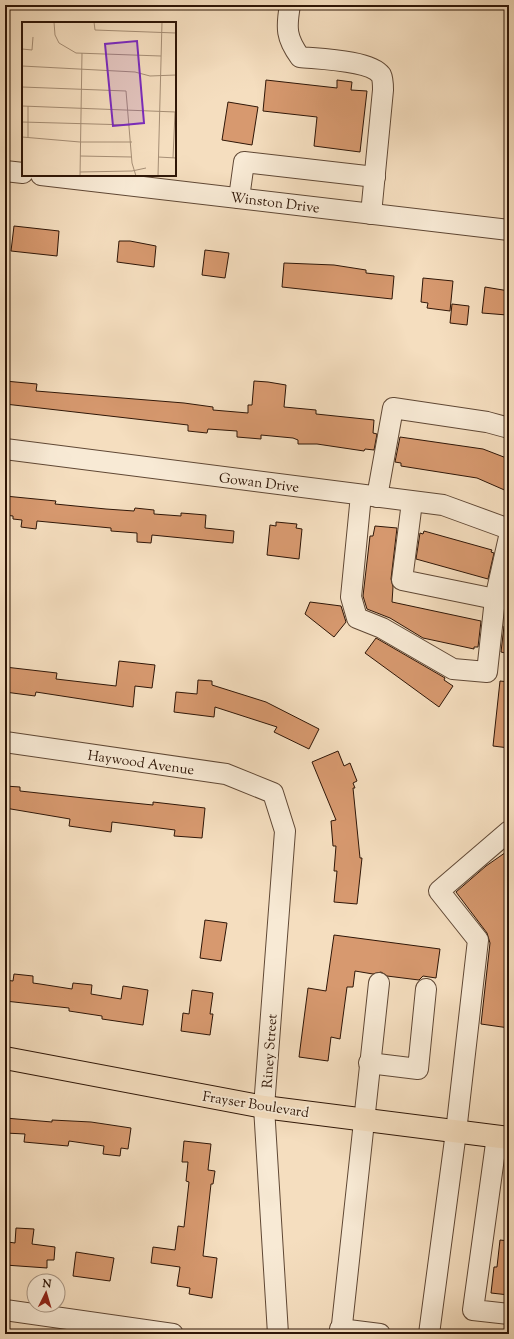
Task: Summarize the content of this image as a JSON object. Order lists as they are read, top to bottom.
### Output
{
  "streets": {
    "main road": ["Frayser Boulevard"],
    "street": [
      "Winston Drive",
      "Gowan Drive",
      "Haywood Avenue",
      "Riney Street"
    ]
  },
  "crossings": [
    ["Haywood Avenue", "Riney Street"],
    ["Riney Street", "Frayser Boulevard"]
  ],
  "north": "top"
}
